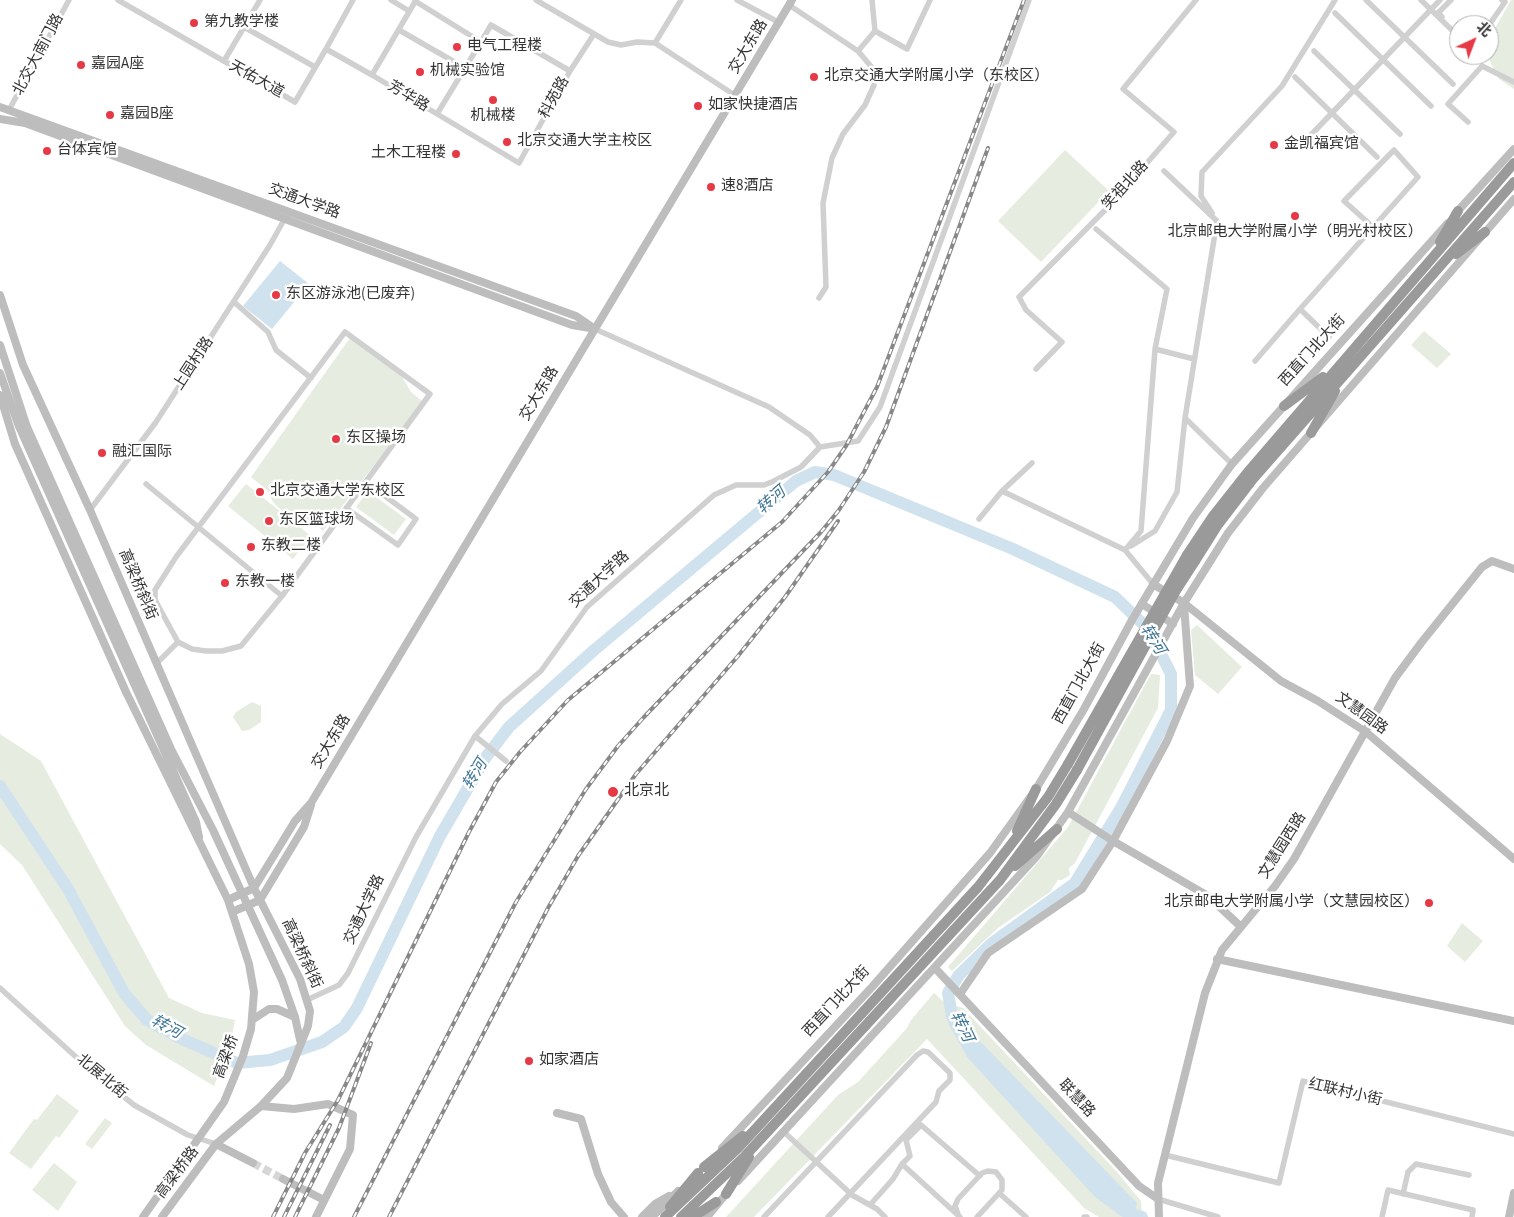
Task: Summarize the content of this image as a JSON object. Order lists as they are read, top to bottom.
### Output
{
  "streets": {
    "highway": ["西直门北大街"],
    "street": [
      "交大东路",
      "北交大南门路",
      "天佑大道",
      "芳华路",
      "科苑路",
      "笑祖北路",
      "交通大学路",
      "上园村路",
      "高梁桥斜街",
      "文慧园路",
      "文慧园西路",
      "高梁桥",
      "北展北街",
      "红联村小街",
      "联慧路",
      "高梁桥路"
    ]
  },
  "crossings": [
    ["交大东路", "交通大学路"],
    ["交大东路", "高梁桥斜街"],
    ["北交大南门路", "交通大学路"],
    ["芳华路", "科苑路"],
    ["交通大学路", "上园村路"],
    ["交通大学路", "高梁桥斜街"],
    ["西直门北大街", "文慧园路"],
    ["上园村路", "高梁桥斜街"],
    ["文慧园路", "文慧园西路"],
    ["文慧园西路", "红联村小街"],
    ["文慧园西路", "联慧路"],
    ["高梁桥", "北展北街"],
    ["高梁桥", "高梁桥路"],
    ["北展北街", "高梁桥路"]
  ],
  "water": ["转河"],
  "places": [
    "第九教学楼",
    "电气工程楼",
    "嘉园A座",
    "机械实验馆",
    "北京交通大学附属小学（东校区）",
    "机械楼",
    "如家快捷酒店",
    "嘉园B座",
    "北京交通大学主校区",
    "金凯福宾馆",
    "台体宾馆",
    "土木工程楼",
    "速8酒店",
    "北京邮电大学附属小学（明光村校区）",
    "东区游泳池(已废弃)",
    "东区操场",
    "融汇国际",
    "北京交通大学东校区",
    "东区篮球场",
    "东教二楼",
    "东教一楼",
    "北京北",
    "北京邮电大学附属小学（文慧园校区）",
    "如家酒店"
  ],
  "north": "top right"
}
